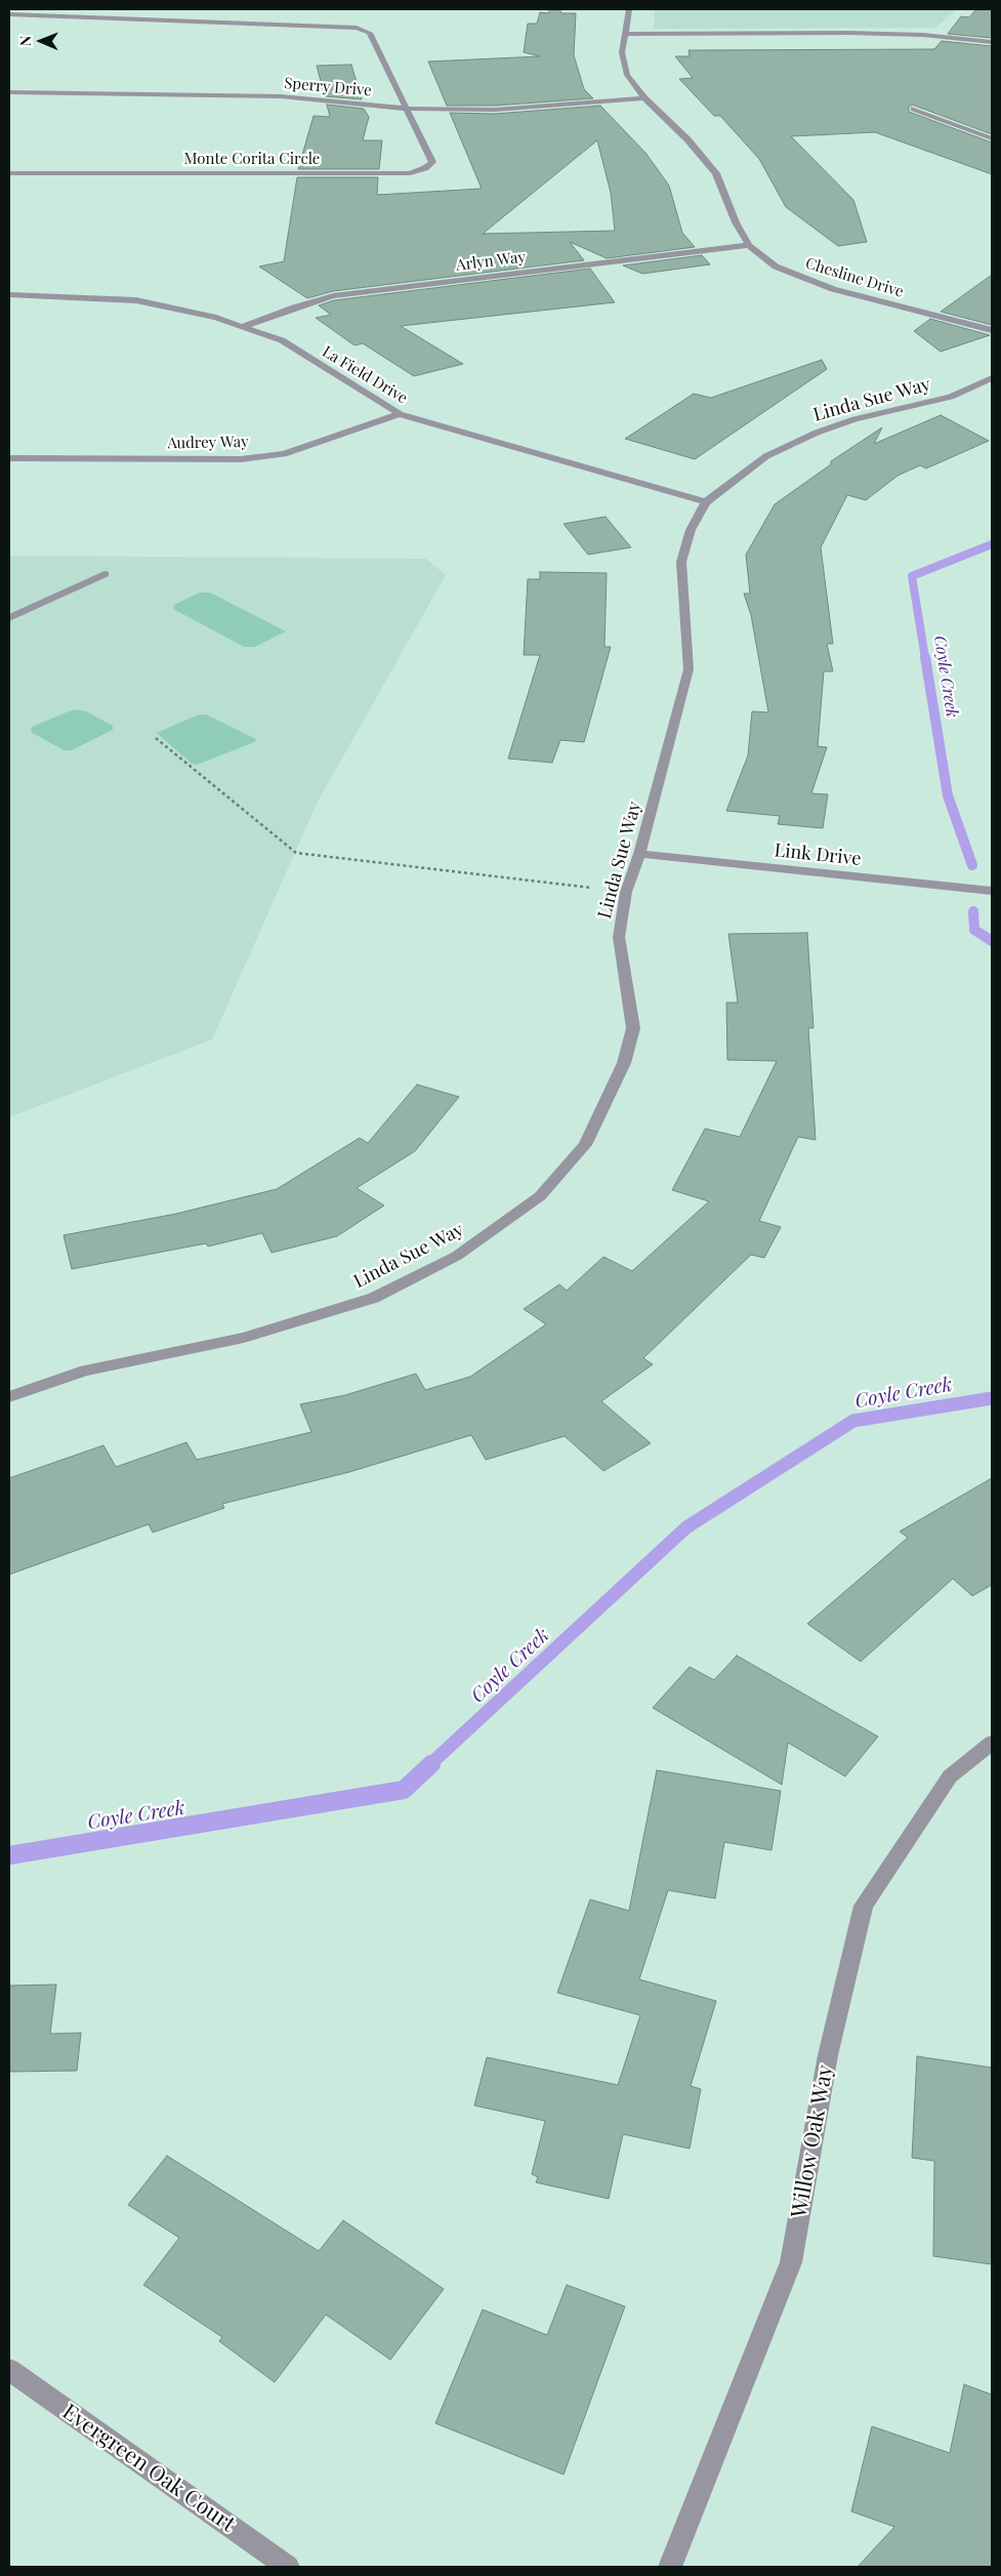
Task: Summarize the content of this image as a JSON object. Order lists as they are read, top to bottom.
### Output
{
  "streets": {
    "street": [
      "Sperry Drive",
      "Monte Corita Circle",
      "Arlyn Way",
      "Chesline Drive",
      "La Field Drive",
      "Linda Sue Way",
      "Audrey Way",
      "Link Drive",
      "Willow Oak Way",
      "Evergreen Oak Court"
    ]
  },
  "crossings": [
    ["Sperry Drive", "Monte Corita Circle"],
    ["Sperry Drive", "Chesline Drive"],
    ["Arlyn Way", "Chesline Drive"],
    ["Arlyn Way", "La Field Drive"],
    ["La Field Drive", "Linda Sue Way"],
    ["La Field Drive", "Audrey Way"],
    ["Linda Sue Way", "Link Drive"]
  ],
  "water": ["Coyle Creek"],
  "north": "left"
}
